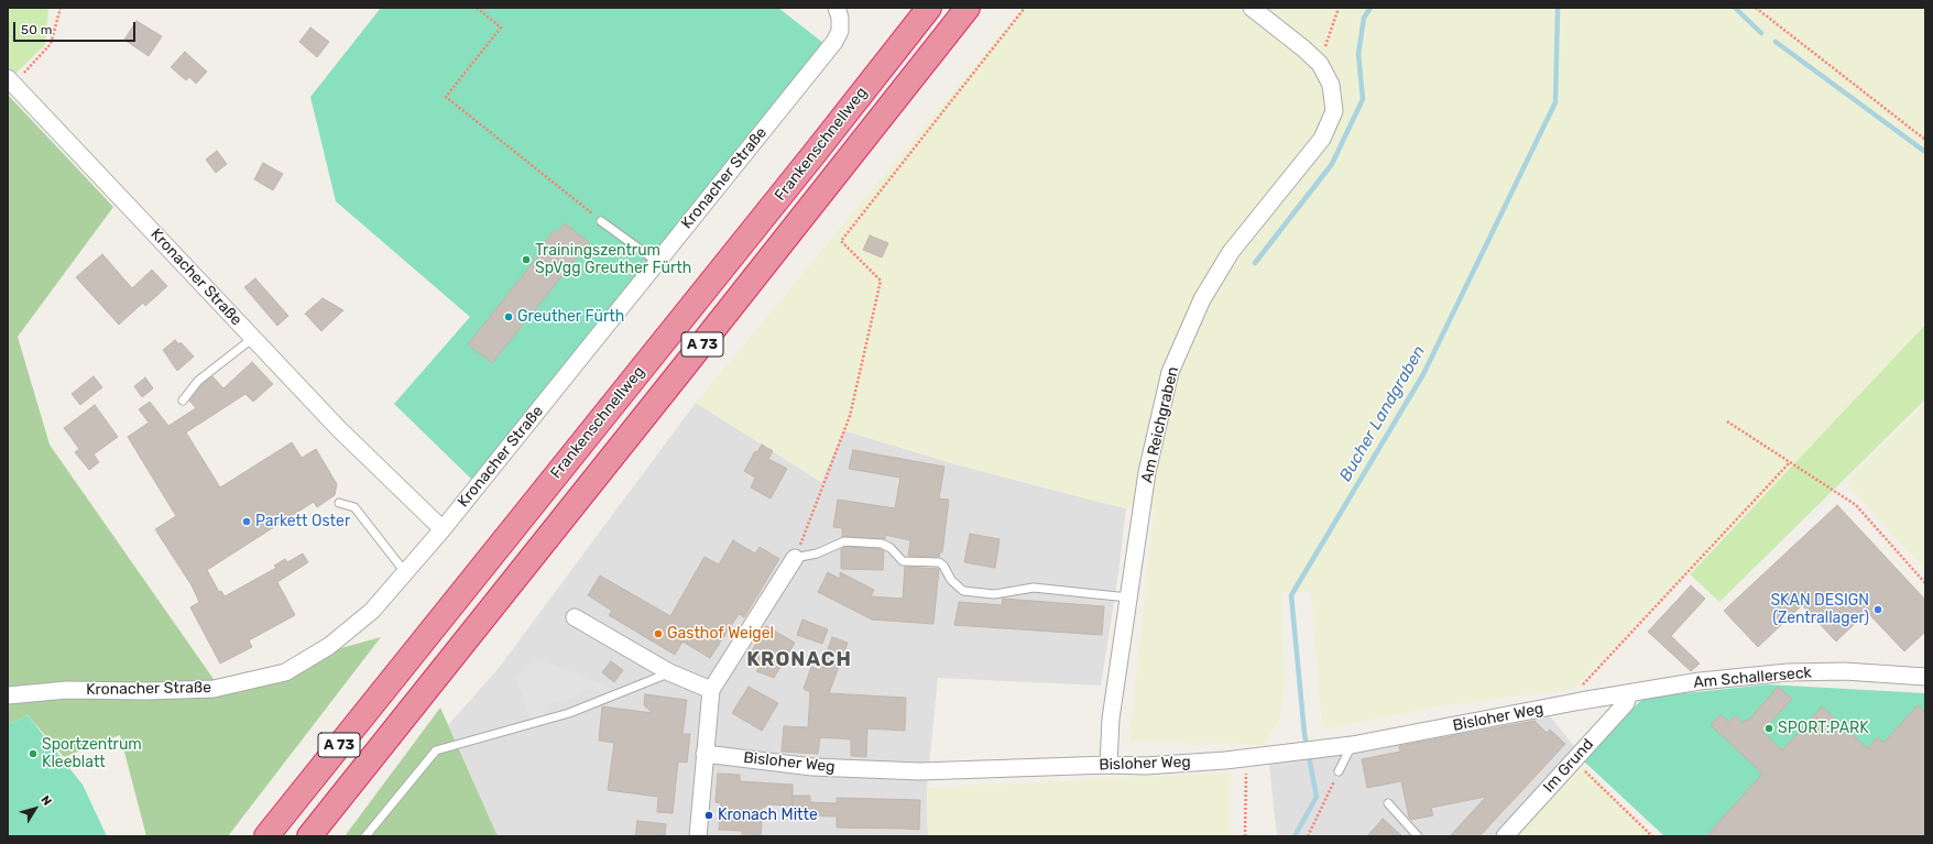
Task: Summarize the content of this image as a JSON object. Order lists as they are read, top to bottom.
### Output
{
  "streets": {
    "highway": ["Frankenschnellweg", "A 73"],
    "street": [
      "Kronacher Straße",
      "Am Reichgraben",
      "Am Schallerseck",
      "Bisloher Weg",
      "Im Grund"
    ]
  },
  "crossings": [
    ["Am Reichgraben", "Bisloher Weg"],
    ["Am Schallerseck", "Bisloher Weg"],
    ["Am Schallerseck", "Im Grund"]
  ],
  "districts": ["KRONACH"],
  "water": ["Bucher Landgraben"],
  "places": [
    "Trainingszentrum SpVgg Greuther Fürth",
    "Greuther Fürth",
    "Parkett Oster",
    "SKAN DESIGN (Zentrallager)",
    "Gasthof Weigel",
    "SPORT:PARK",
    "Sportzentrum Kleeblatt",
    "Kronach Mitte"
  ],
  "scale_bar": "50 m",
  "north": "top right"
}
